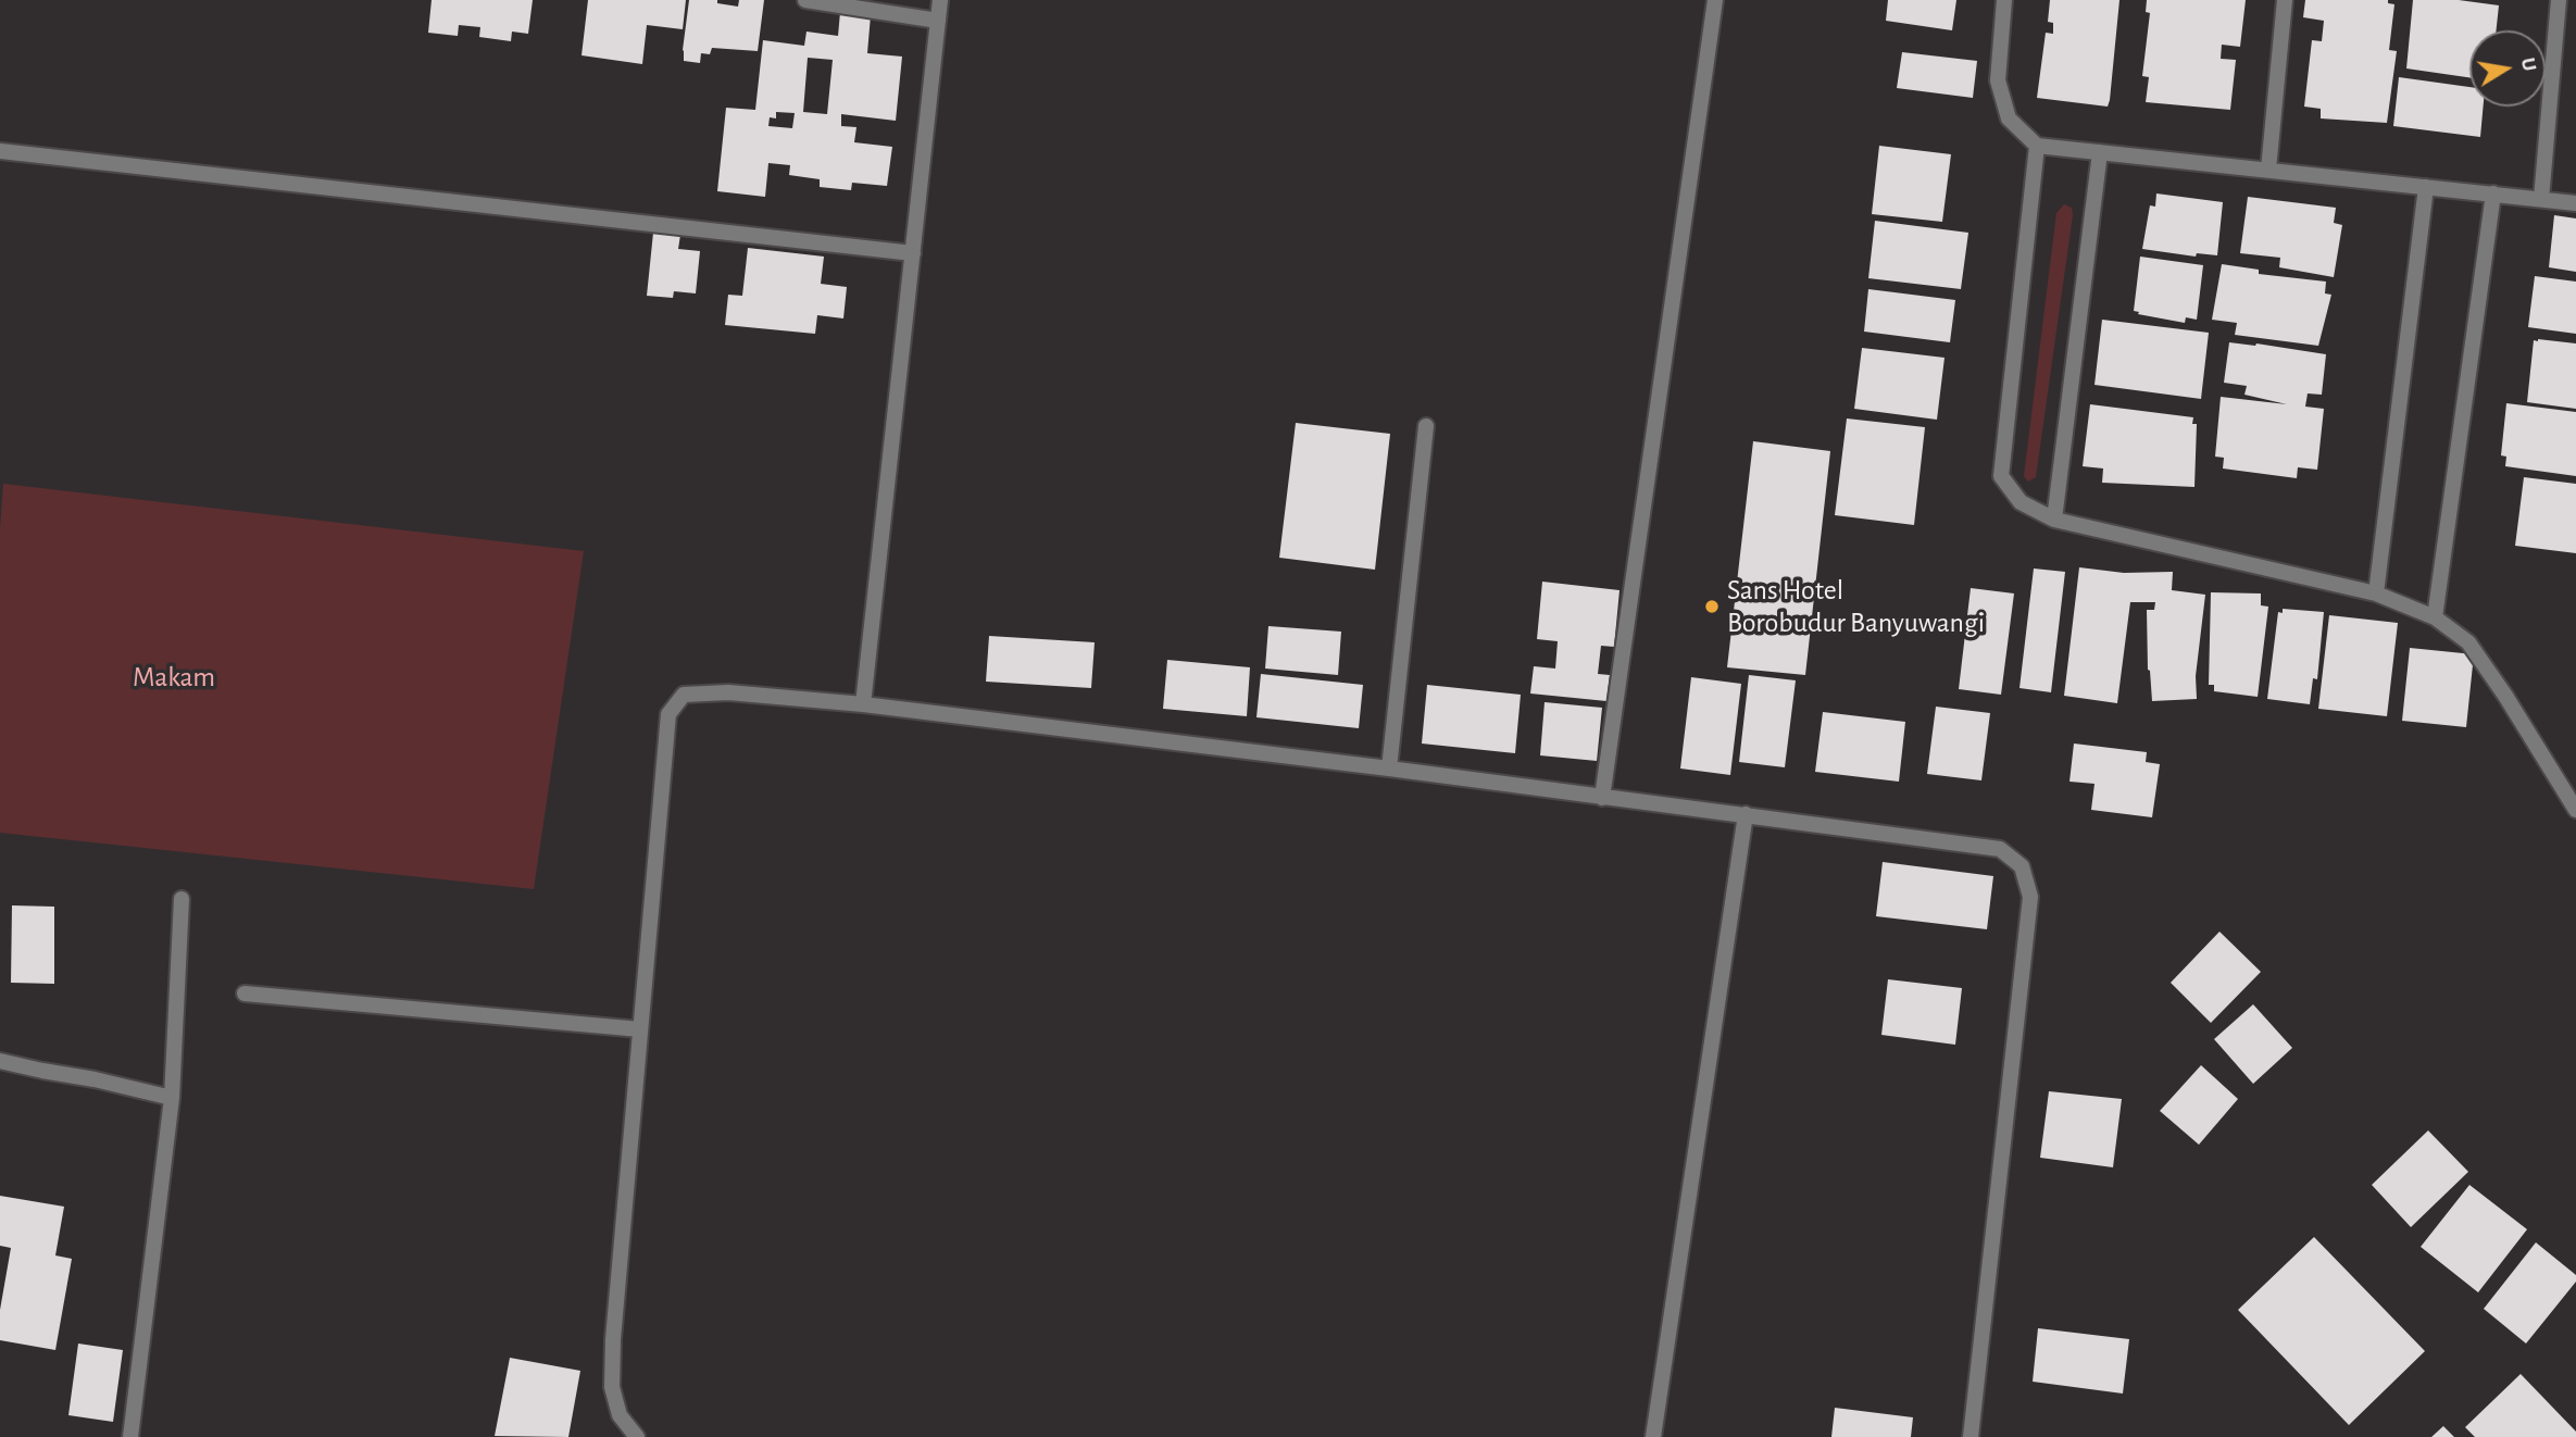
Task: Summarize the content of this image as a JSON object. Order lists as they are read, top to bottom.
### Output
{
  "parks": ["Makam"],
  "places": ["Sans Hotel Borobudur Banyuwangi"],
  "north": "right"
}
